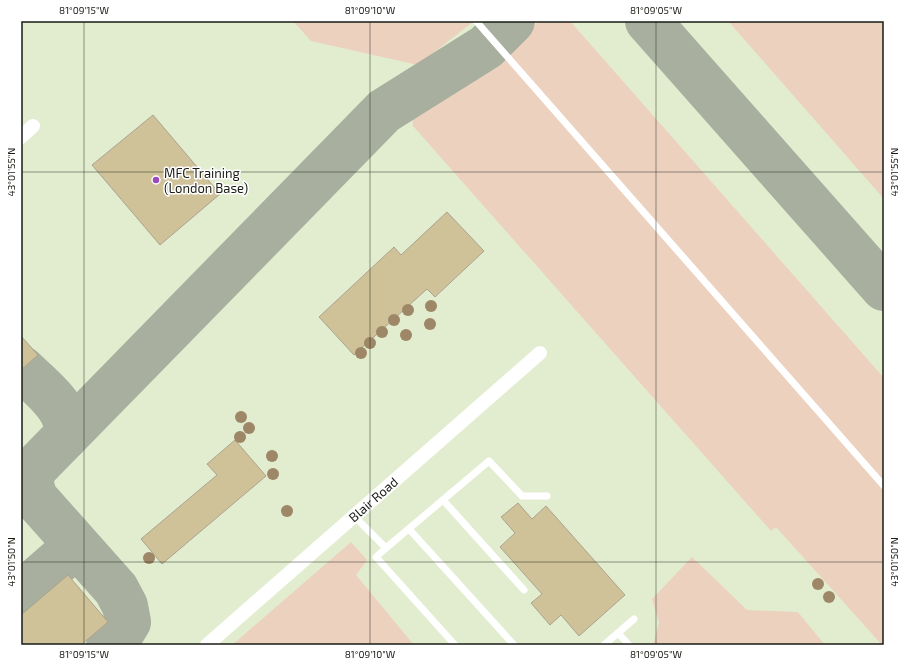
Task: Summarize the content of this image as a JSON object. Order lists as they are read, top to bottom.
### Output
{
  "streets": {
    "street": ["Blair Road"]
  },
  "places": ["MFC Training (London Base)"],
  "coordinates": [
    "81°09'15\"W",
    "81°09'10\"W",
    "81°09'05\"W",
    "43°01'55\"N",
    "43°01'50\"N"
  ]
}
